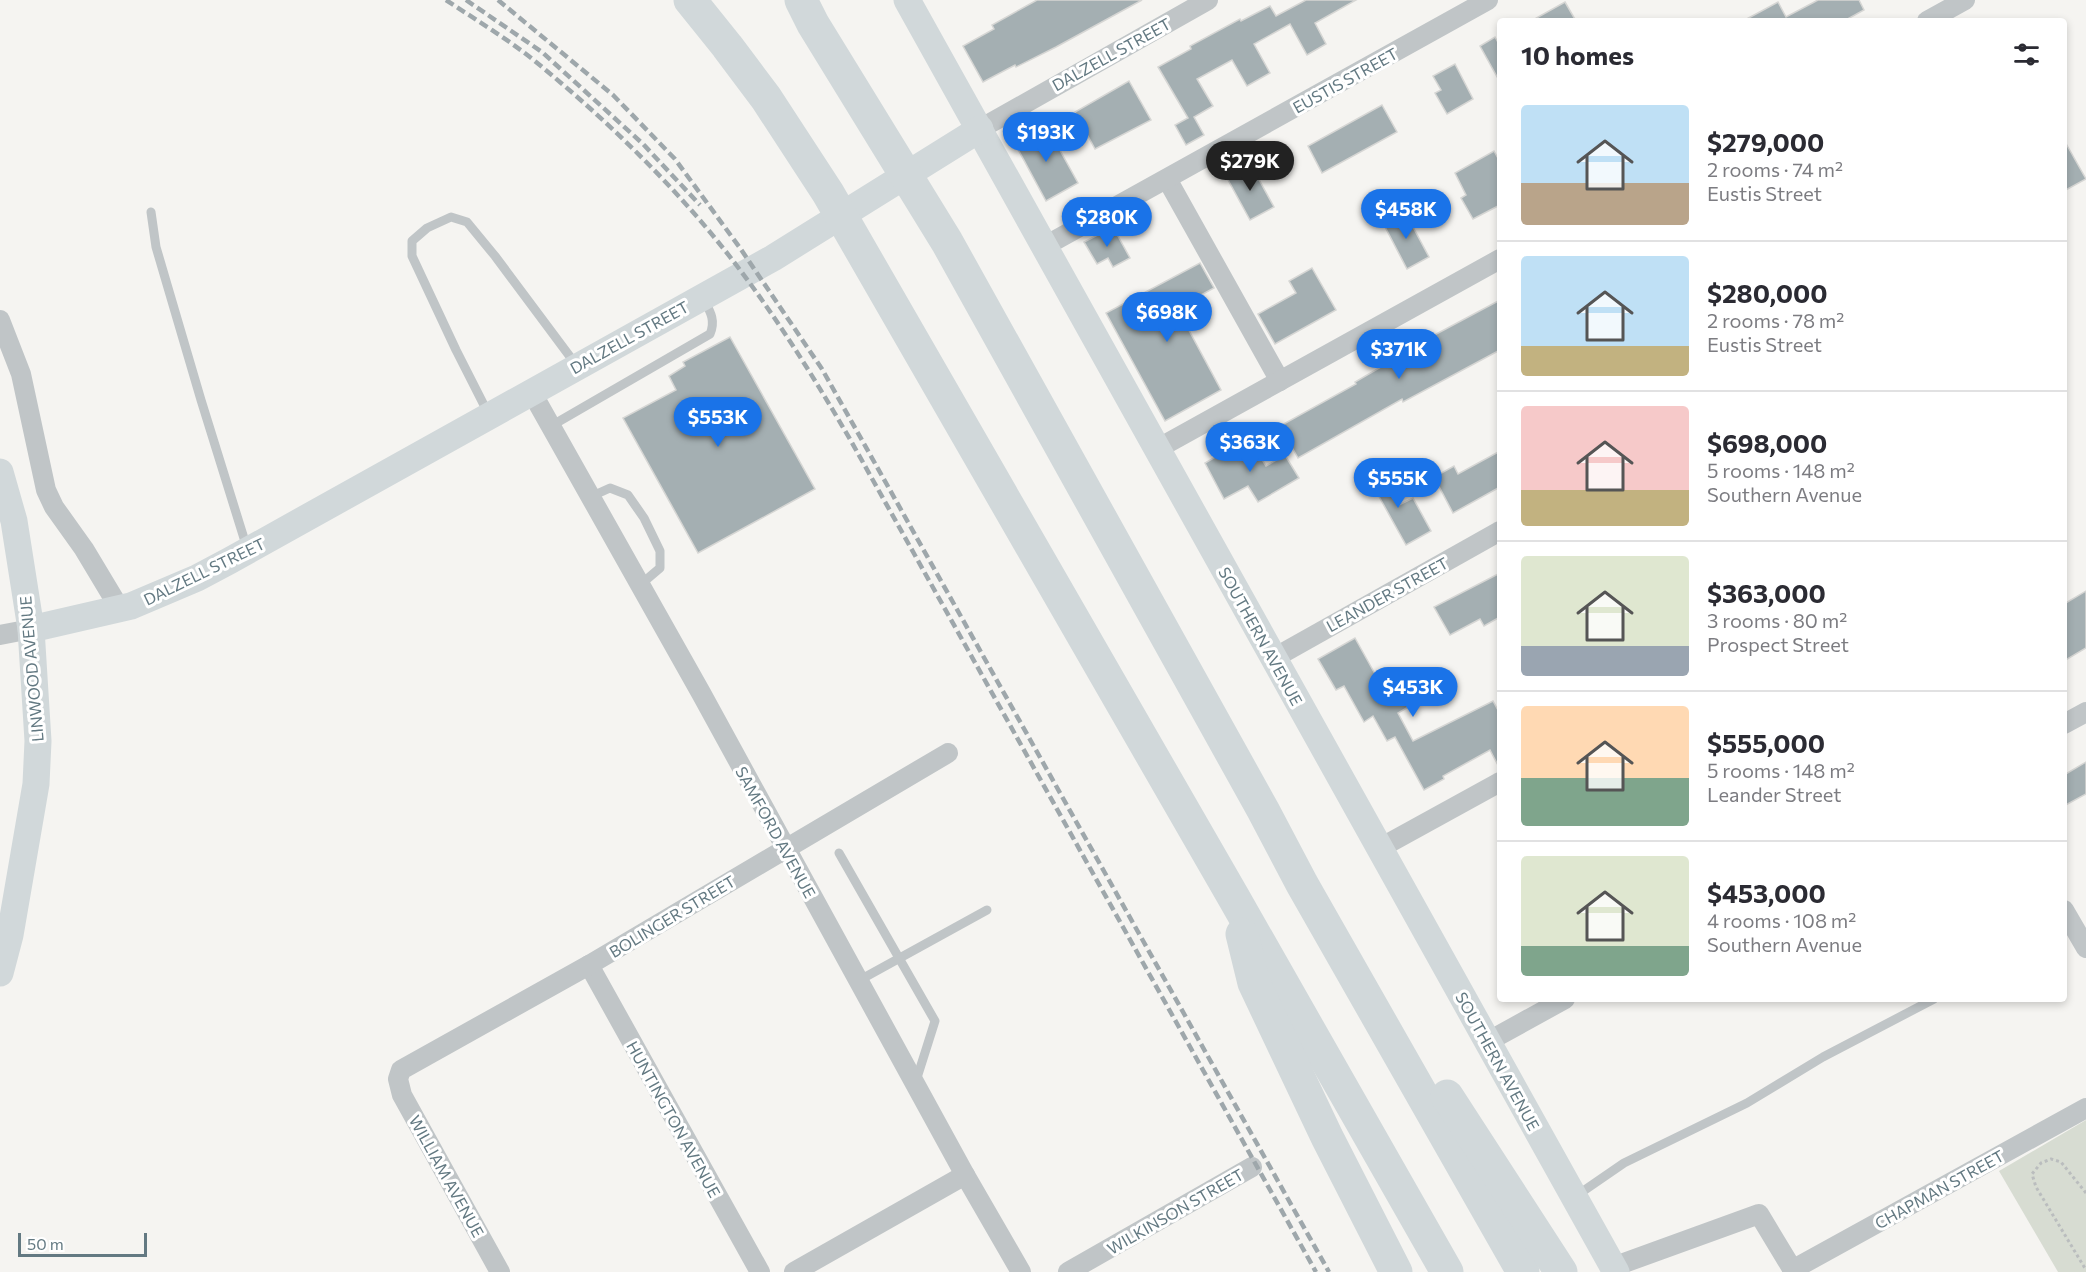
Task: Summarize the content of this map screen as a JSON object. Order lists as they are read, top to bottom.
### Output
{
  "streets": {
    "street": [
      "DALZELL STREET",
      "EUSTIS STREET",
      "LEANDER STREET",
      "SOUTHERN AVENUE",
      "LINWOOD AVENUE",
      "SAMFORD AVENUE",
      "BOLINGER STREET",
      "HUNTINGTON AVENUE",
      "WILLIAM AVENUE",
      "CHAPMAN STREET",
      "WILKINSON STREET"
    ]
  },
  "crossings": [
    ["DALZELL STREET", "SOUTHERN AVENUE"],
    ["DALZELL STREET", "LINWOOD AVENUE"],
    ["DALZELL STREET", "SAMFORD AVENUE"],
    ["EUSTIS STREET", "SOUTHERN AVENUE"],
    ["LEANDER STREET", "SOUTHERN AVENUE"],
    ["SOUTHERN AVENUE", "CHAPMAN STREET"],
    ["SAMFORD AVENUE", "BOLINGER STREET"],
    ["BOLINGER STREET", "HUNTINGTON AVENUE"],
    ["BOLINGER STREET", "WILLIAM AVENUE"]
  ],
  "scale_bar": "50 m",
  "page": {
    "heading": "10 homes",
    "list": [
      {
        "name": "$279,000",
        "note": "2 rooms · 74 m² · Eustis Street"
      },
      {
        "name": "$280,000",
        "note": "2 rooms · 78 m² · Eustis Street"
      },
      {
        "name": "$698,000",
        "note": "5 rooms · 148 m² · Southern Avenue"
      },
      {
        "name": "$363,000",
        "note": "3 rooms · 80 m² · Prospect Street"
      },
      {
        "name": "$555,000",
        "note": "5 rooms · 148 m² · Leander Street"
      },
      {
        "name": "$453,000",
        "note": "4 rooms · 108 m² · Southern Avenue"
      }
    ],
    "price": [
      "$193K",
      "$279K",
      "$458K",
      "$280K",
      "$698K",
      "$371K",
      "$553K",
      "$363K",
      "$555K",
      "$453K"
    ],
    "scale": "50 m"
  }
}
